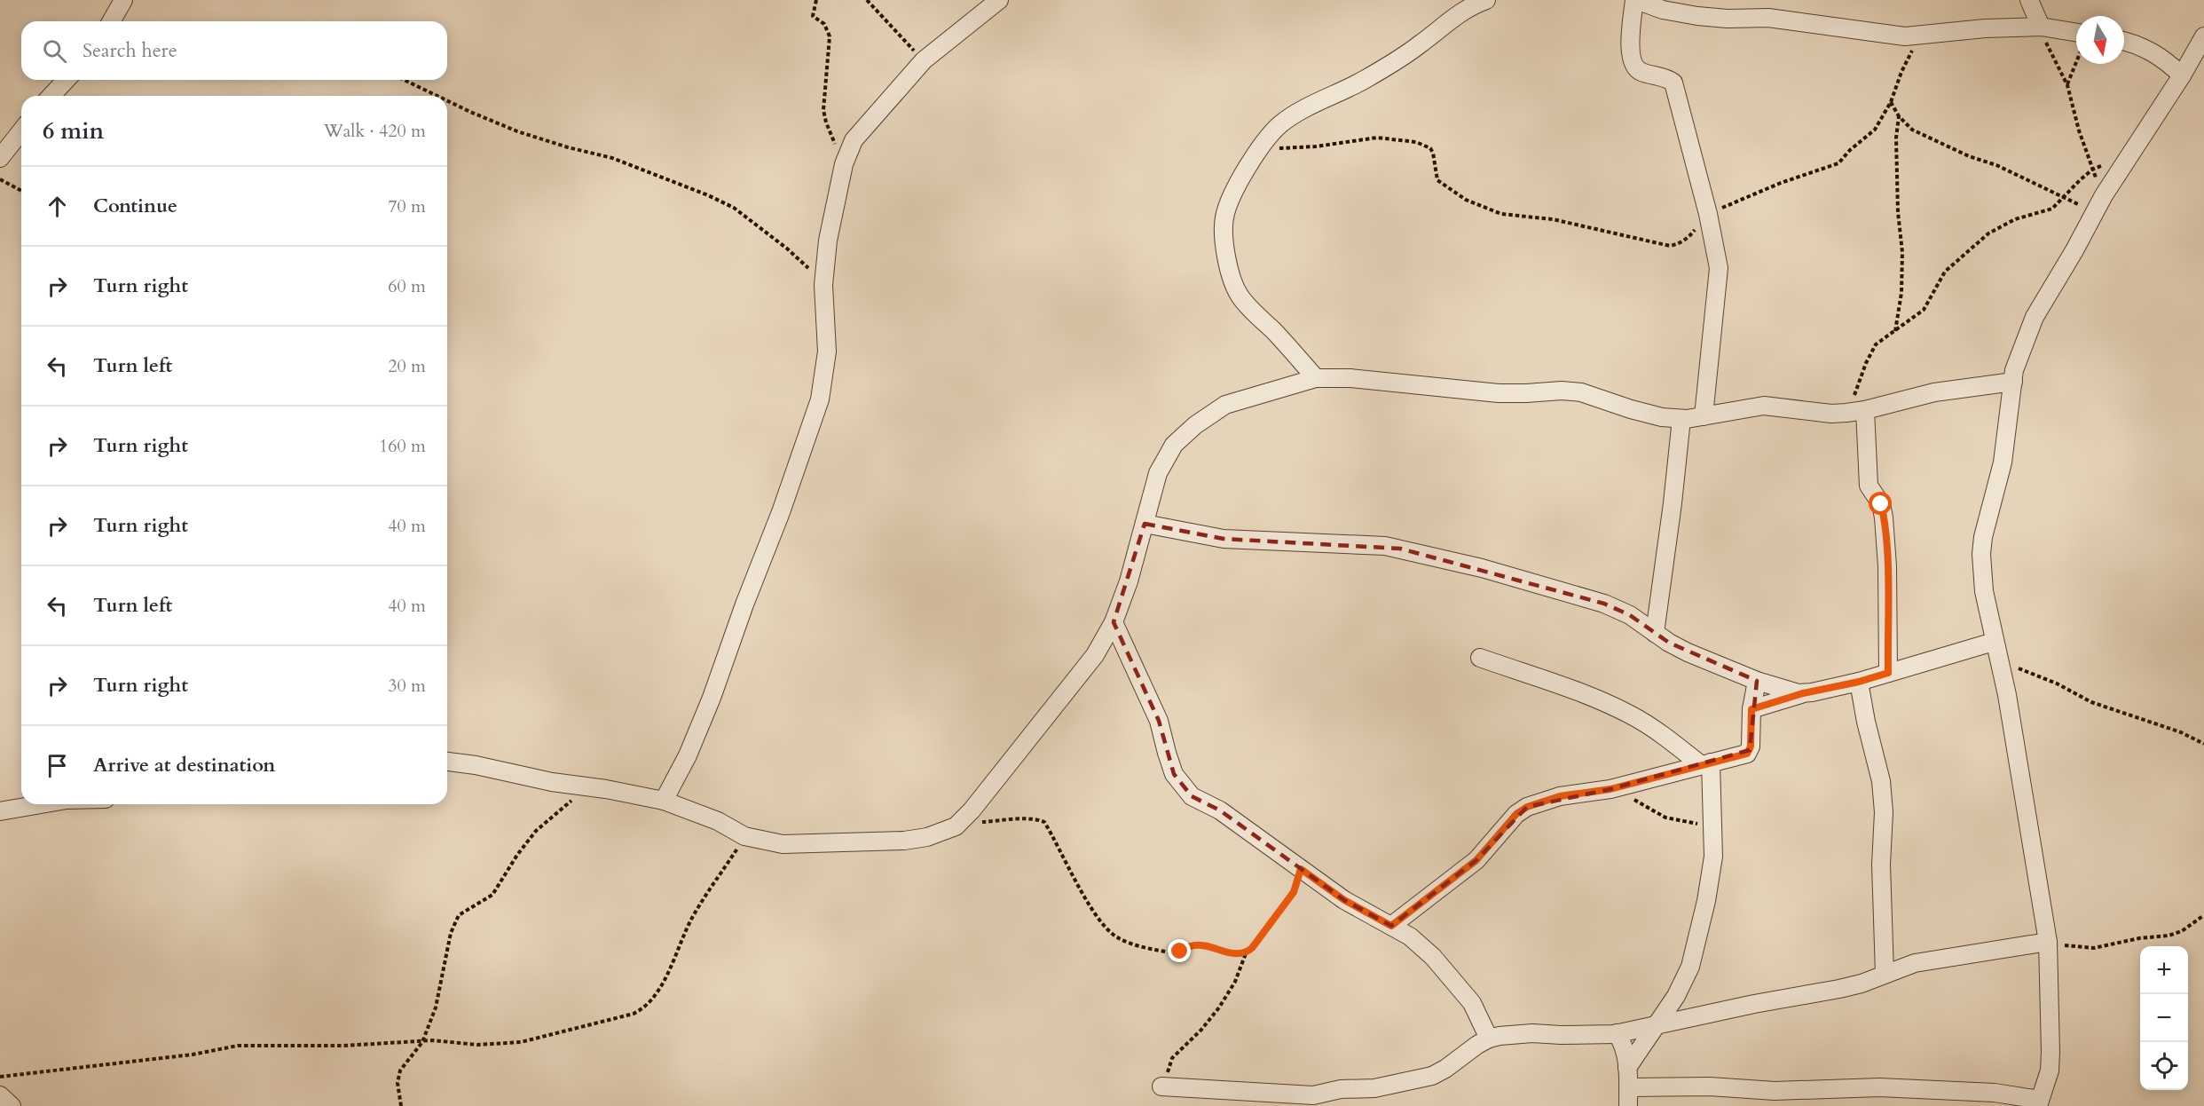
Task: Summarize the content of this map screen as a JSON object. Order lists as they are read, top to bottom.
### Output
{
  "north": "bottom",
  "page": {
    "search": "Search here",
    "heading": ["6 min", "Walk · 420 m"],
    "list": [
      ["Continue", "70 m"],
      ["Turn right", "60 m"],
      ["Turn left", "20 m"],
      ["Turn right", "160 m"],
      ["Turn right", "40 m"],
      ["Turn left", "40 m"],
      ["Turn right", "30 m"],
      "Arrive at destination"
    ],
    "map_buttons": ["+", "−"]
  }
}
